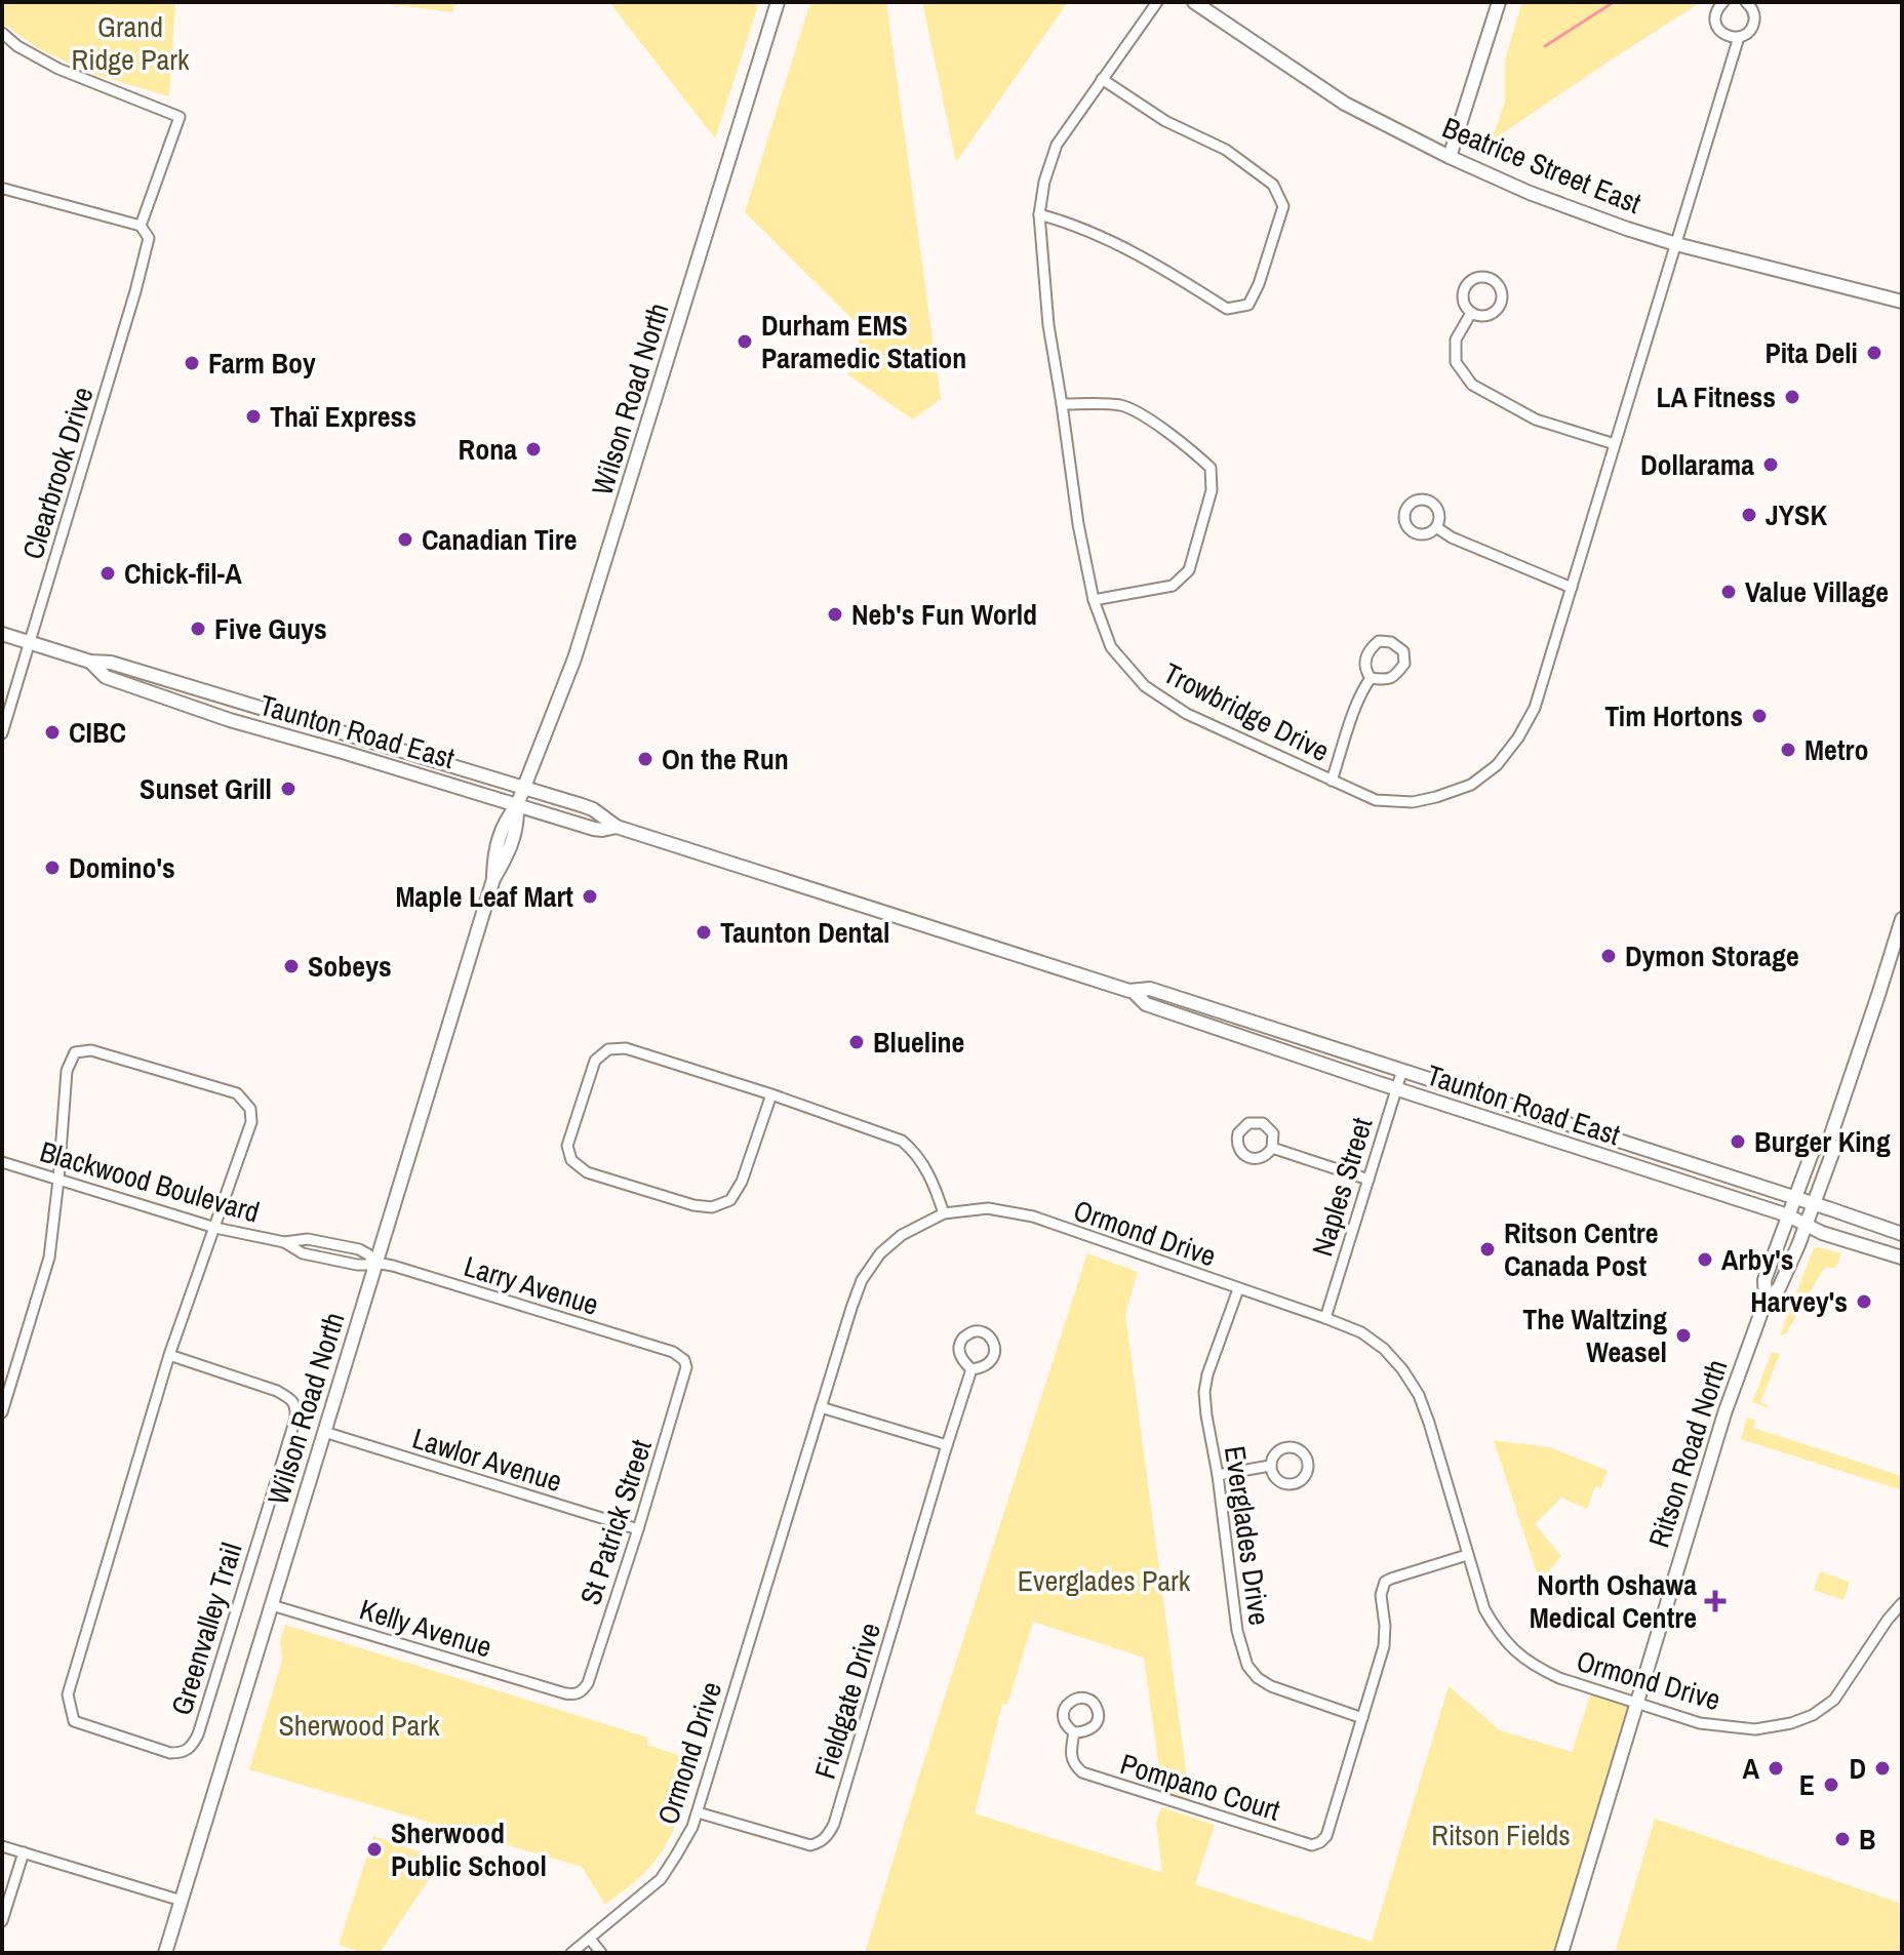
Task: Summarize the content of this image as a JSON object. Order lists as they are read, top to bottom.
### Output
{
  "streets": {
    "main road": [
      "Beatrice Street East",
      "Wilson Road North",
      "Taunton Road East",
      "Ritson Road North"
    ],
    "street": [
      "Clearbrook Drive",
      "Trowbridge Drive",
      "Blackwood Boulevard",
      "Naples Street",
      "Ormond Drive",
      "Larry Avenue",
      "Lawlor Avenue",
      "St Patrick Street",
      "Everglades Drive",
      "Kelly Avenue",
      "Greenvalley Trail",
      "Fieldgate Drive",
      "Pompano Court"
    ]
  },
  "crossings": [
    ["Beatrice Street East", "Trowbridge Drive"],
    ["Wilson Road North", "Taunton Road East"],
    ["Wilson Road North", "Blackwood Boulevard"],
    ["Wilson Road North", "Larry Avenue"],
    ["Wilson Road North", "Lawlor Avenue"],
    ["Wilson Road North", "Kelly Avenue"],
    ["Clearbrook Drive", "Taunton Road East"],
    ["Taunton Road East", "Naples Street"],
    ["Taunton Road East", "Ritson Road North"],
    ["Blackwood Boulevard", "Larry Avenue"],
    ["Blackwood Boulevard", "Greenvalley Trail"],
    ["Naples Street", "Ormond Drive"],
    ["Ormond Drive", "Ritson Road North"],
    ["Ormond Drive", "Everglades Drive"],
    ["Ormond Drive", "Fieldgate Drive"],
    ["Larry Avenue", "St Patrick Street"],
    ["Lawlor Avenue", "St Patrick Street"],
    ["St Patrick Street", "Kelly Avenue"],
    ["Everglades Drive", "Pompano Court"]
  ],
  "parks": [
    "Grand Ridge Park",
    "Everglades Park",
    "Sherwood Park",
    "Ritson Fields"
  ],
  "places": {
    "other": [
      "Durham EMS Paramedic Station",
      "Pita Deli",
      "Farm Boy",
      "LA Fitness",
      "Thaï Express",
      "Rona",
      "Dollarama",
      "JYSK",
      "Canadian Tire",
      "Chick-fil-A",
      "Value Village",
      "Neb's Fun World",
      "Five Guys",
      "Tim Hortons",
      "CIBC",
      "Metro",
      "On the Run",
      "Sunset Grill",
      "Domino's",
      "Maple Leaf Mart",
      "Taunton Dental",
      "Dymon Storage",
      "Sobeys",
      "Blueline",
      "Burger King",
      "Ritson Centre Canada Post",
      "Arby's",
      "Harvey's",
      "The Waltzing Weasel",
      "A",
      "D",
      "E",
      "B",
      "Sherwood Public School"
    ],
    "health": ["North Oshawa Medical Centre"]
  }
}
